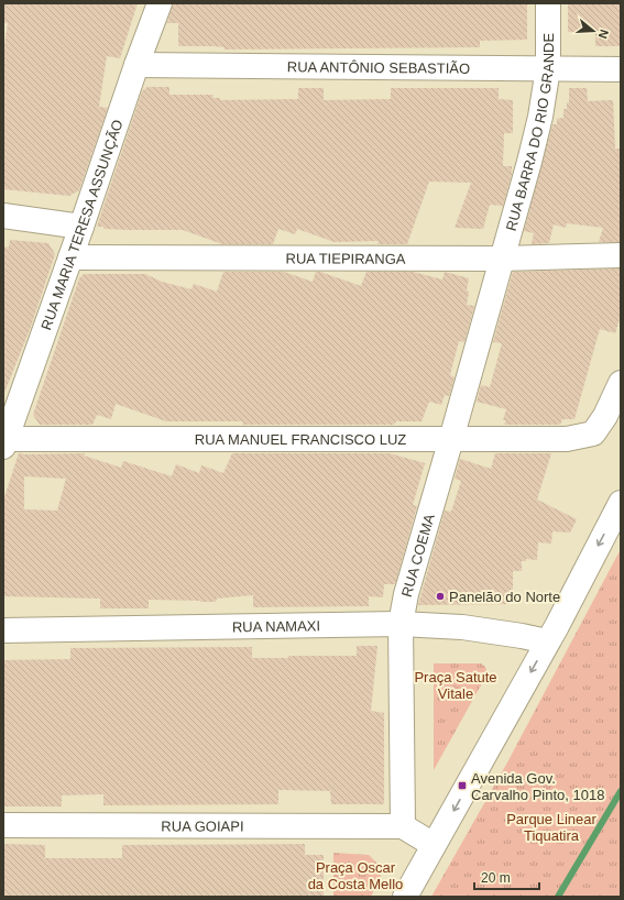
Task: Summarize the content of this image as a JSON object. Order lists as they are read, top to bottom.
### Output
{
  "streets": {
    "street": [
      "RUA ANTÔNIO SEBASTIÃO",
      "RUA BARRA DO RIO GRANDE",
      "RUA MARIA TERESA ASSUNÇÃO",
      "RUA TIEPIRANGA",
      "RUA MANUEL FRANCISCO LUZ",
      "RUA COEMA",
      "RUA NAMAXI",
      "RUA GOIAPI"
    ]
  },
  "crossings": [
    ["RUA ANTÔNIO SEBASTIÃO", "RUA BARRA DO RIO GRANDE"],
    ["RUA ANTÔNIO SEBASTIÃO", "RUA MARIA TERESA ASSUNÇÃO"],
    ["RUA BARRA DO RIO GRANDE", "RUA TIEPIRANGA"],
    ["RUA BARRA DO RIO GRANDE", "RUA COEMA"],
    ["RUA MARIA TERESA ASSUNÇÃO", "RUA TIEPIRANGA"],
    ["RUA MARIA TERESA ASSUNÇÃO", "RUA MANUEL FRANCISCO LUZ"],
    ["RUA TIEPIRANGA", "RUA COEMA"],
    ["RUA MANUEL FRANCISCO LUZ", "RUA COEMA"],
    ["RUA COEMA", "RUA NAMAXI"],
    ["RUA COEMA", "RUA GOIAPI"]
  ],
  "parks": ["Praça Satute Vitale", "Parque Linear Tiquatira", "Praça Oscar da Costa Mello"],
  "places": {
    "other": ["Panelão do Norte"],
    "transit": ["Avenida Gov. Carvalho Pinto, 1018"]
  },
  "scale_bar": "20 m",
  "north": "right"
}
